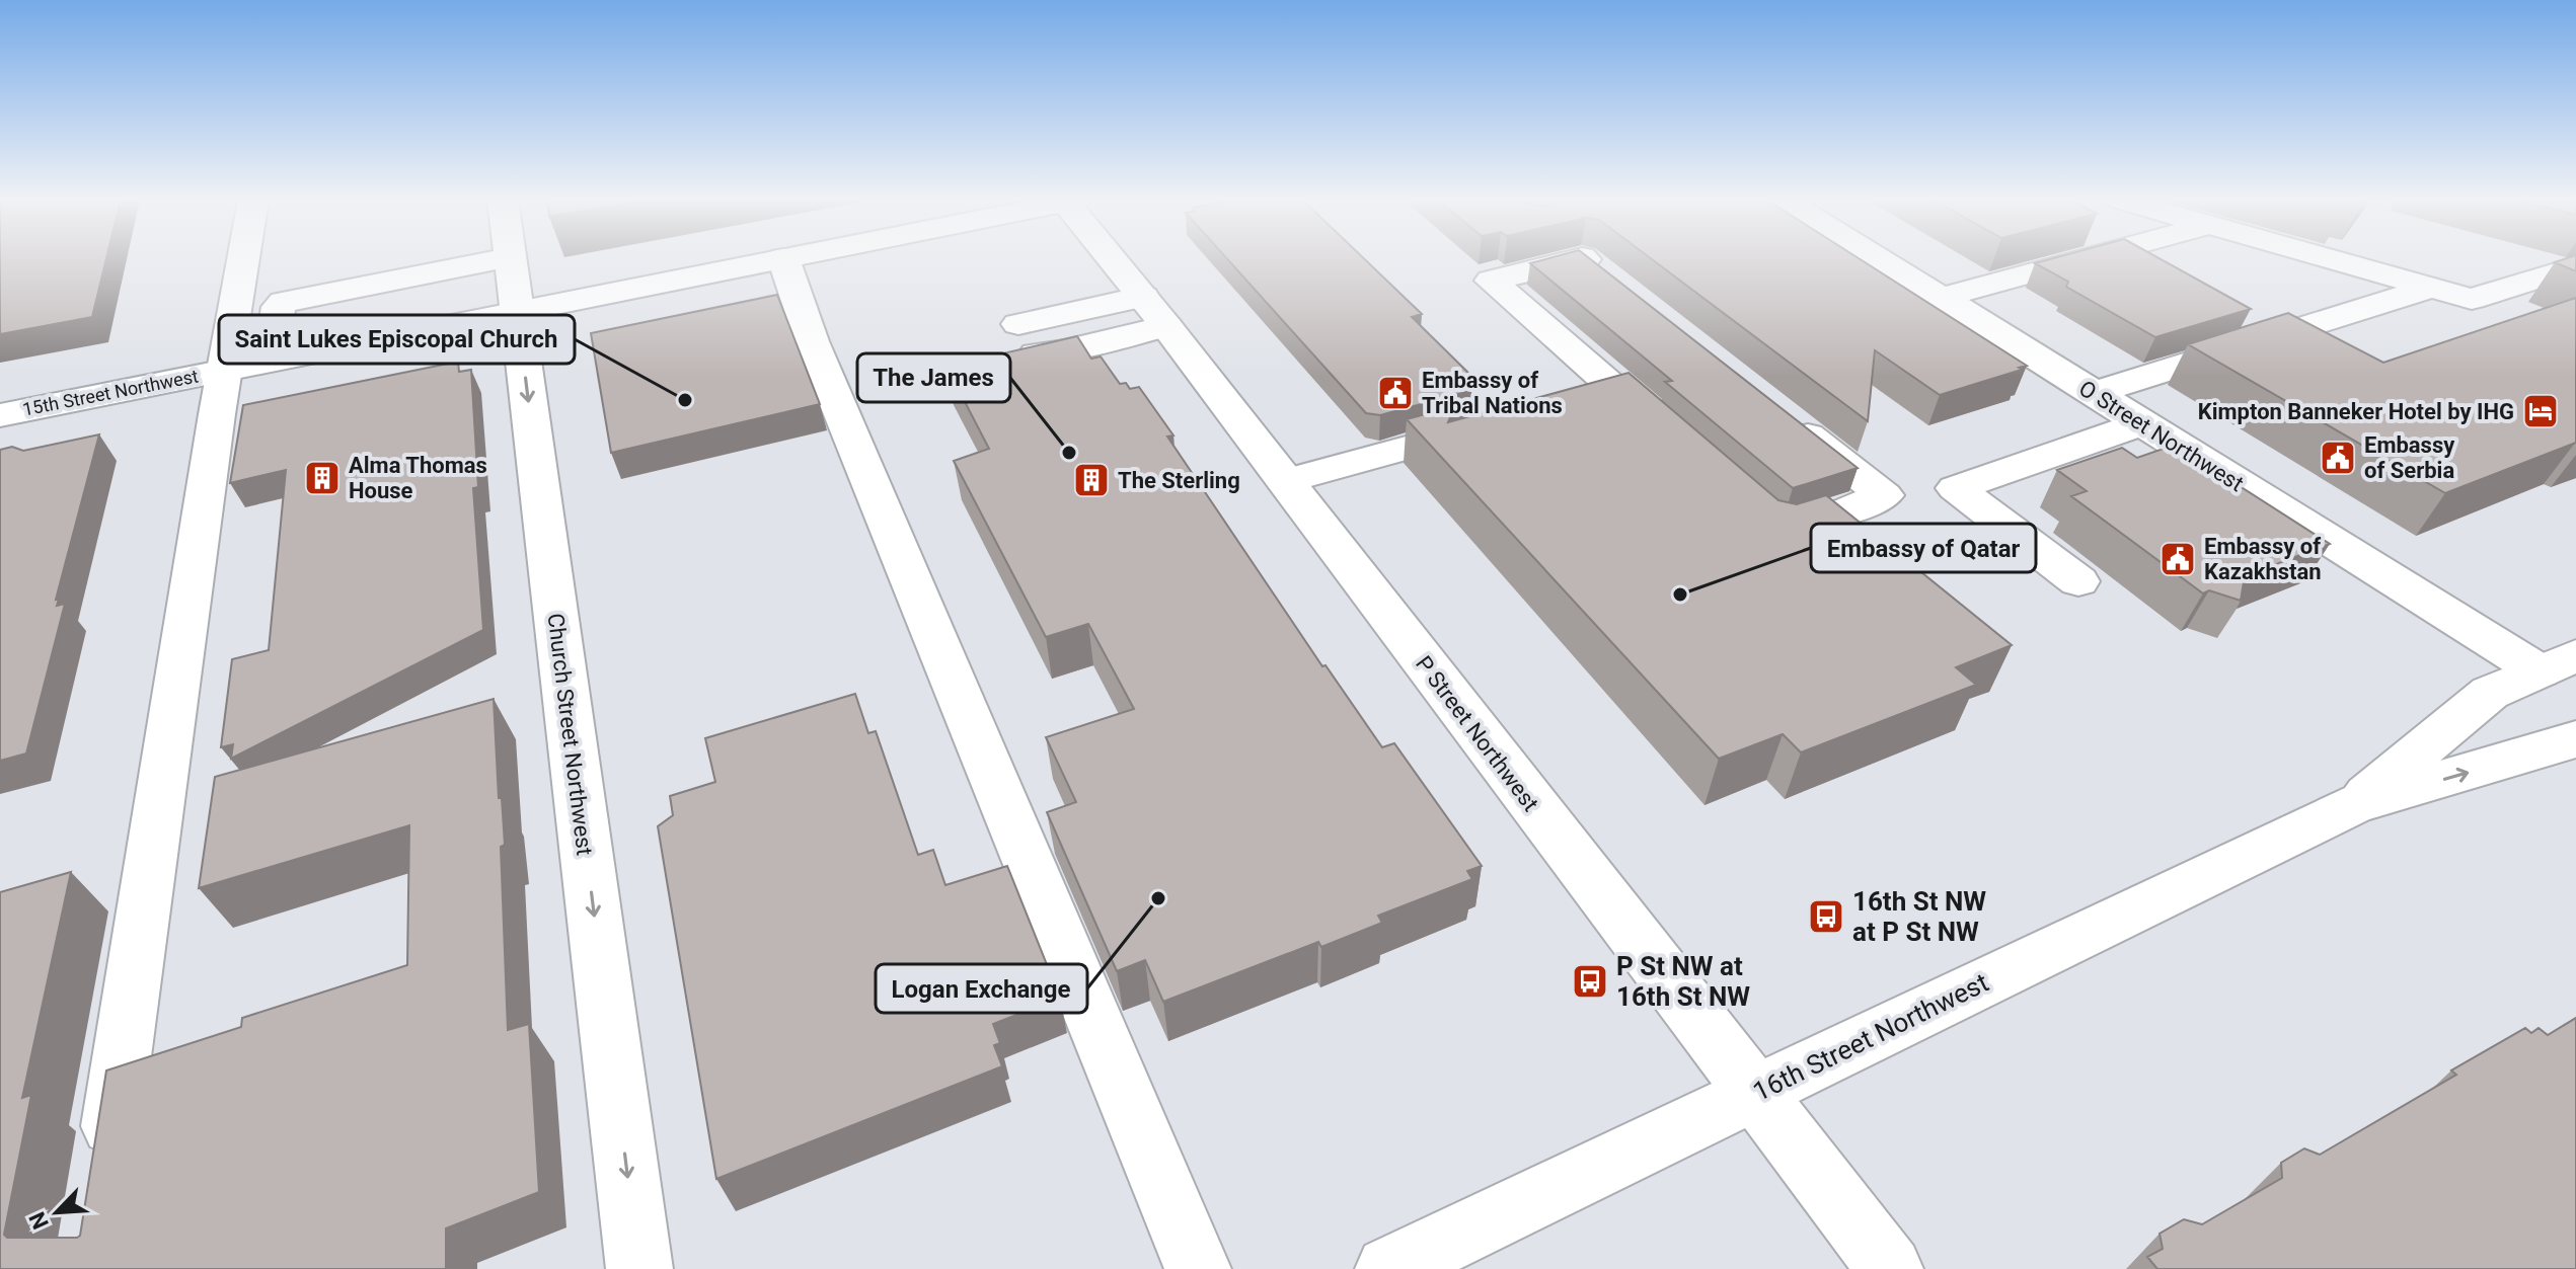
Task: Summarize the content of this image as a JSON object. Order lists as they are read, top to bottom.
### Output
{
  "streets": {
    "main road": [
      "15th Street Northwest",
      "O Street Northwest",
      "P Street Northwest",
      "Church Street Northwest",
      "16th Street Northwest"
    ]
  },
  "crossings": [
    ["15th Street Northwest", "Church Street Northwest"],
    ["O Street Northwest", "16th Street Northwest"],
    ["P Street Northwest", "16th Street Northwest"]
  ],
  "places": {
    "public building": ["Embassy of Tribal Nations", "Embassy of Serbia", "Embassy of Kazakhstan"],
    "other": [
      "Saint Lukes Episcopal Church",
      "The James",
      "Embassy of Qatar",
      "Logan Exchange"
    ],
    "hotel": ["Kimpton Banneker Hotel by IHG"],
    "building": ["Alma Thomas House", "The Sterling"],
    "bus stop": ["16th St NW at P St NW", "P St NW at 16th St NW"]
  },
  "north": "bottom left"
}
